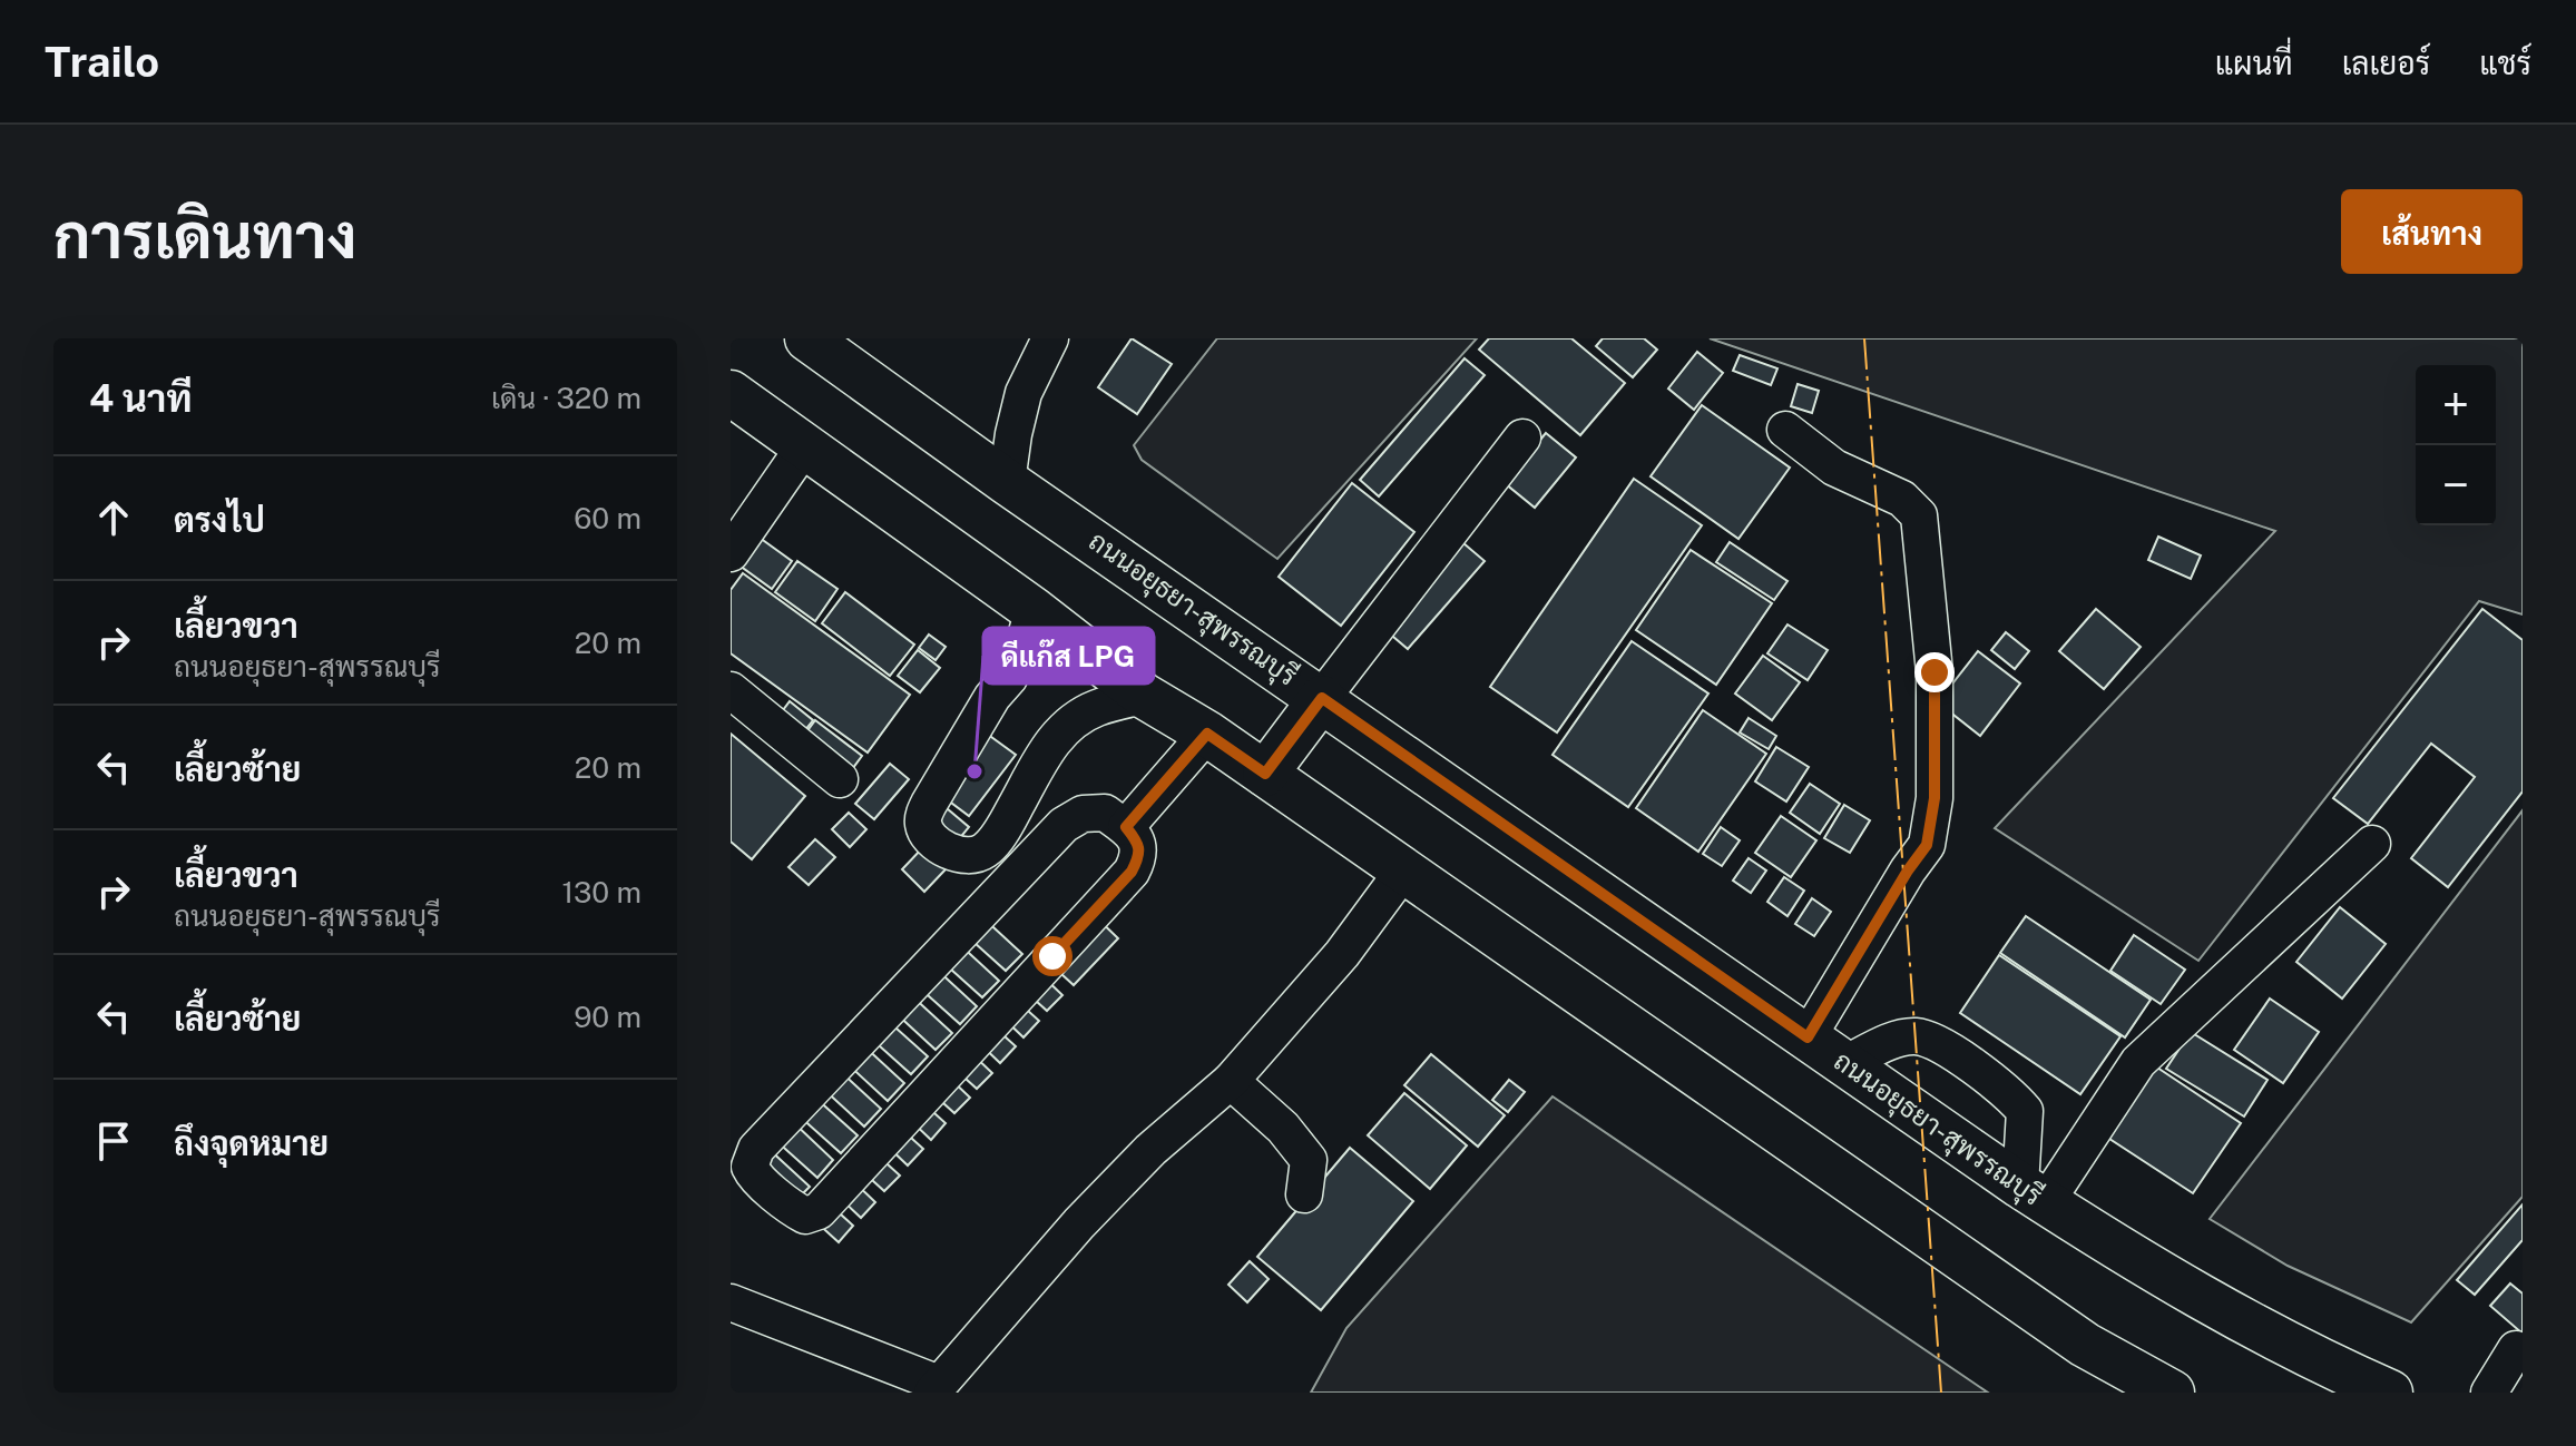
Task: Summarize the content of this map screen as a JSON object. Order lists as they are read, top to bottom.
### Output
{
  "streets": {
    "main road": ["ถนนอยุธยา-สุพรรณบุรี"]
  },
  "places": ["ดีแก๊ส LPG"],
  "page": {
    "header": "Trailo",
    "nav": ["แผนที่", "เลเยอร์", "แชร์"],
    "buttons": "เส้นทาง",
    "title": "การเดินทาง",
    "heading": ["4 นาที", "เดิน · 320 m"],
    "map_buttons": ["+", "−"],
    "list": [
      ["ตรงไป", "60 m"],
      ["เลี้ยวขวา", "ถนนอยุธยา-สุพรรณบุรี", "20 m"],
      ["เลี้ยวซ้าย", "20 m"],
      ["เลี้ยวขวา", "ถนนอยุธยา-สุพรรณบุรี", "130 m"],
      ["เลี้ยวซ้าย", "90 m"],
      "ถึงจุดหมาย"
    ]
  }
}
